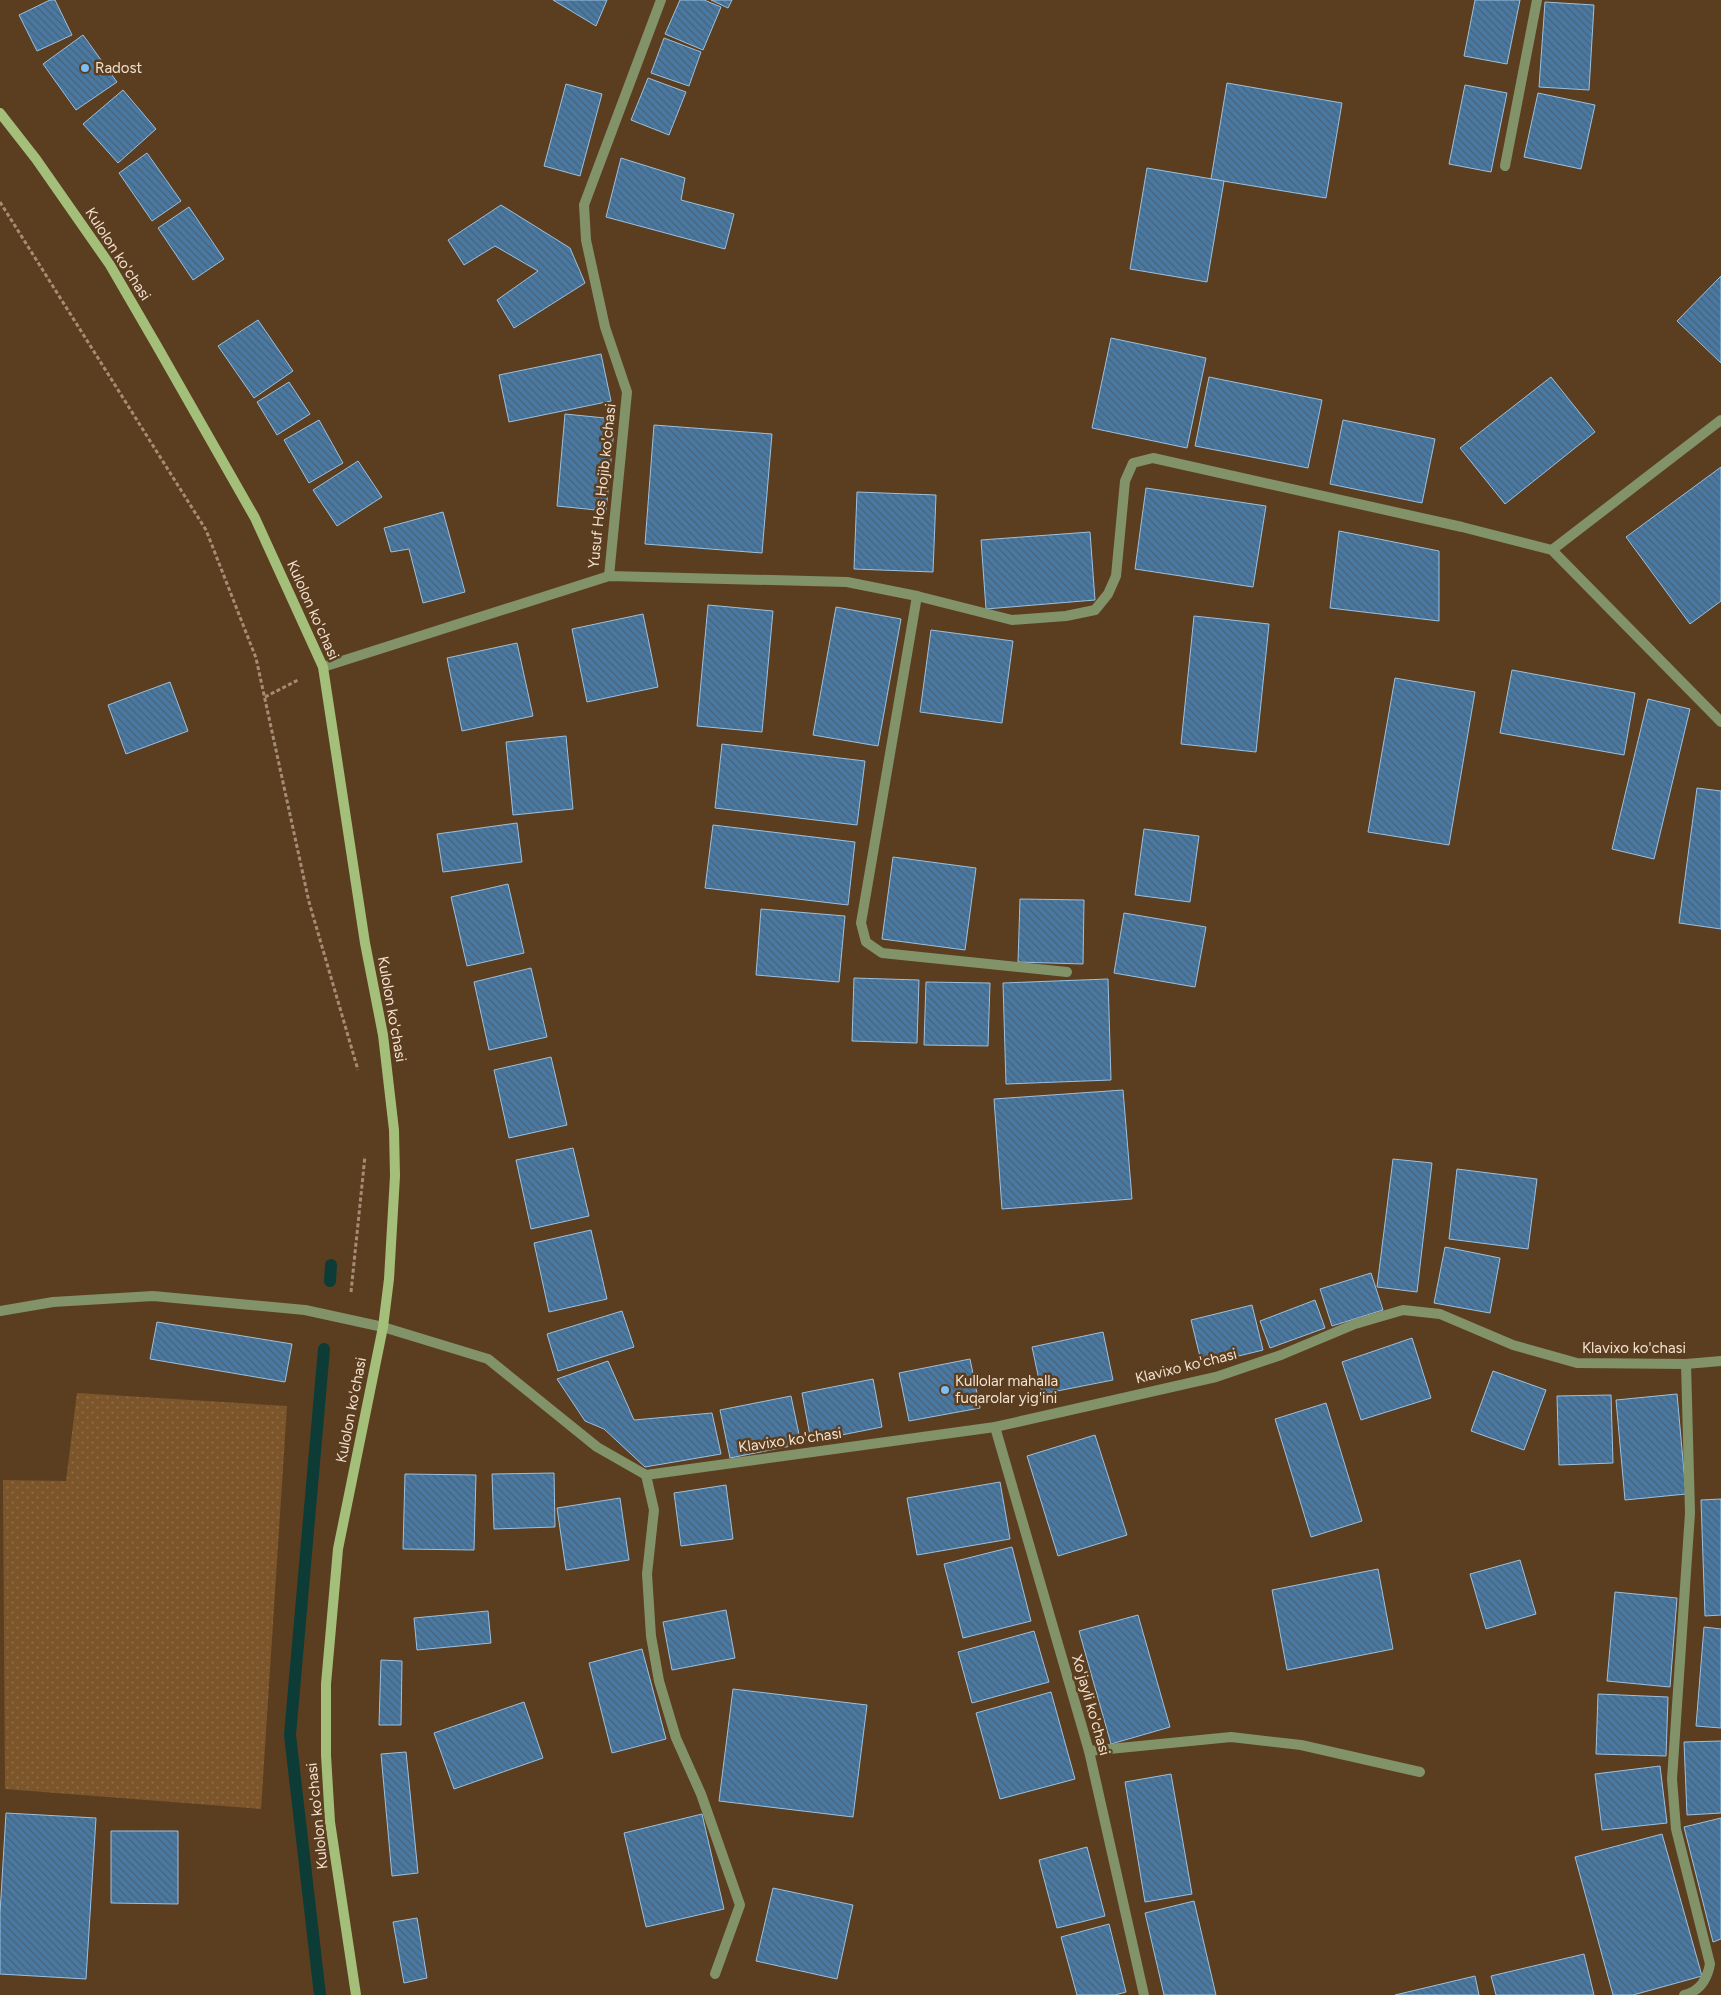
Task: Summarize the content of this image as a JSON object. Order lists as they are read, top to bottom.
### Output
{
  "streets": {
    "main road": ["Kulolon ko'chasi"],
    "street": ["Yusuf Hos Hojib ko'chasi", "Klavixo ko'chasi", "Xo'jayli ko'chasi"]
  },
  "crossings": [
    ["Kulolon ko'chasi", "Yusuf Hos Hojib ko'chasi"],
    ["Klavixo ko'chasi", "Xo'jayli ko'chasi"]
  ],
  "places": ["Radost", "Kullolar mahalla fuqarolar yig'ini"]
}
